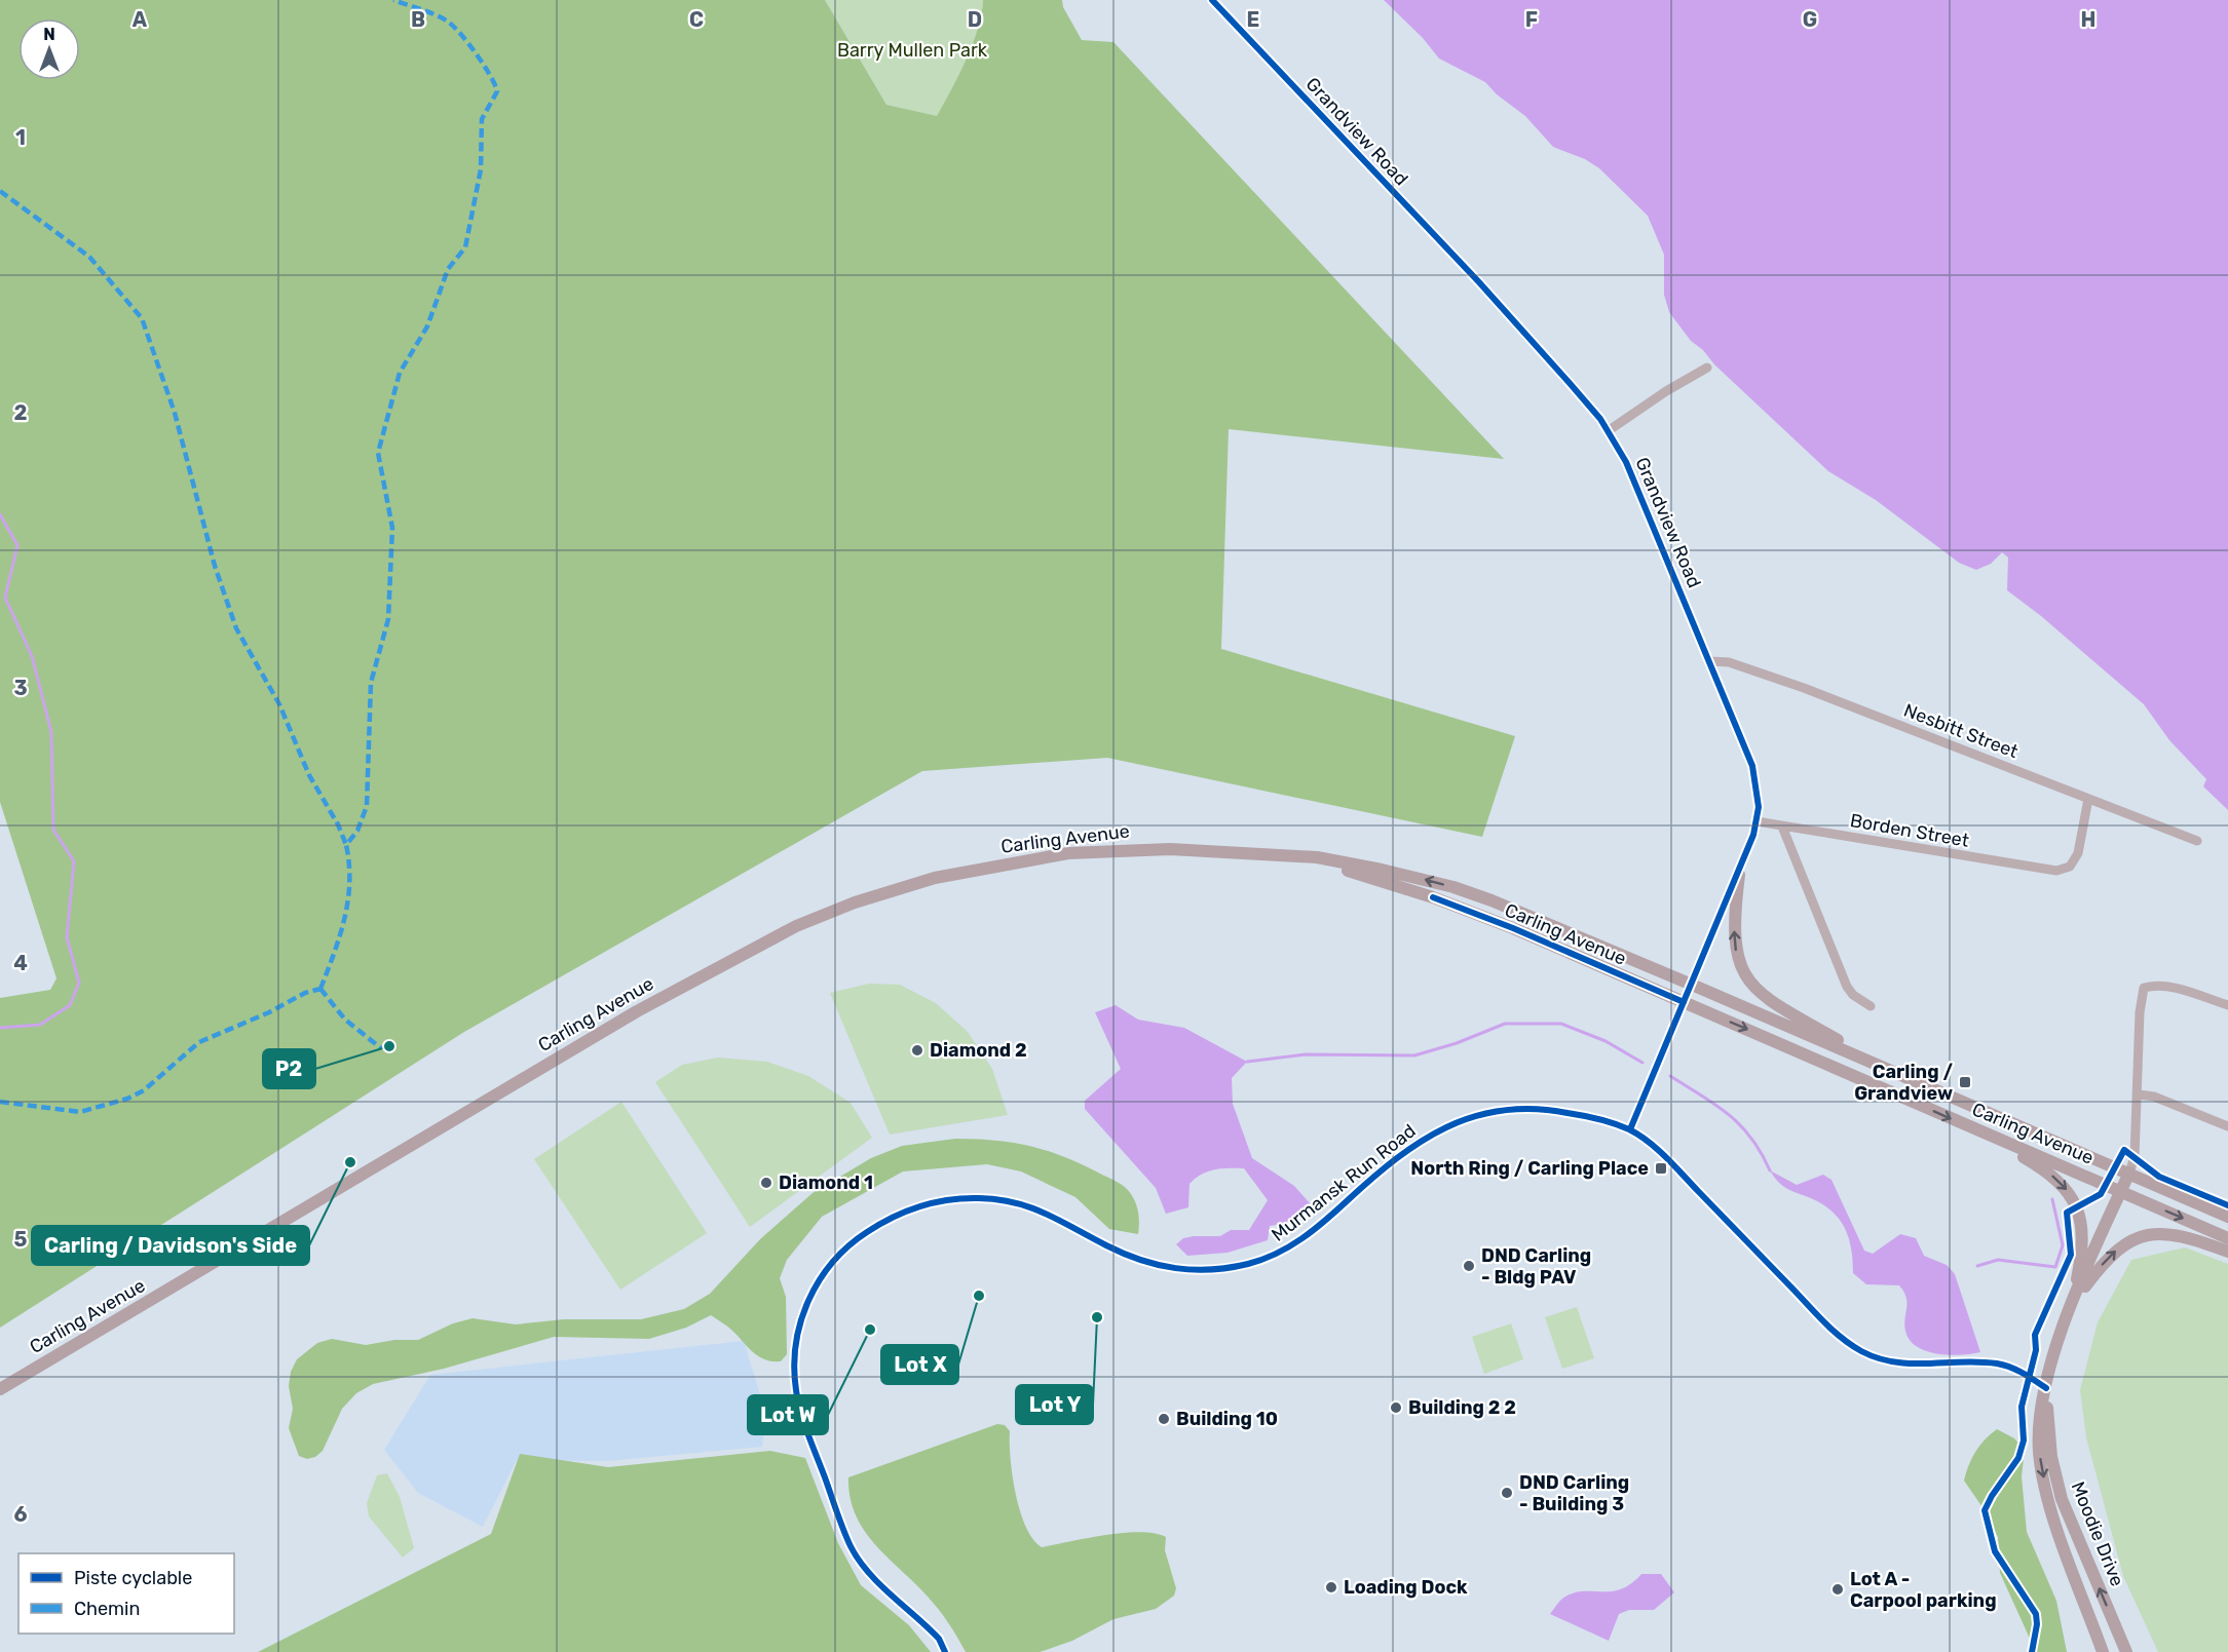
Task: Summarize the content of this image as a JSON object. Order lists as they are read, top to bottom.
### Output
{
  "streets": {
    "main road": ["Carling Avenue", "Moodie Drive"],
    "street": [
      "Grandview Road",
      "Nesbitt Street",
      "Borden Street",
      "Murmansk Run Road"
    ]
  },
  "crossings": [
    ["Grandview Road", "Nesbitt Street"],
    ["Grandview Road", "Borden Street"],
    ["Grandview Road", "Carling Avenue"],
    ["Grandview Road", "Murmansk Run Road"],
    ["Nesbitt Street", "Borden Street"],
    ["Carling Avenue", "Moodie Drive"],
    ["Murmansk Run Road", "Moodie Drive"]
  ],
  "parks": ["Barry Mullen Park"],
  "places": {
    "other": [
      "P2",
      "Diamond 2",
      "Carling / Davidson's Side",
      "Diamond 1",
      "DND Carling - Bldg PAV",
      "Lot X",
      "Lot Y",
      "Lot W",
      "Building 2 2",
      "Building 10",
      "DND Carling - Building 3",
      "Loading Dock",
      "Lot A - Carpool parking"
    ],
    "transit": ["Carling / Grandview", "North Ring / Carling Place"]
  },
  "legend": ["Piste cyclable", "Chemin"],
  "north": "top",
  "grid": {
    "columns": [
      "A",
      "B",
      "C",
      "D",
      "E",
      "F",
      "G",
      "H"
    ],
    "rows": [
      "1",
      "2",
      "3",
      "4",
      "5",
      "6"
    ]
  }
}
